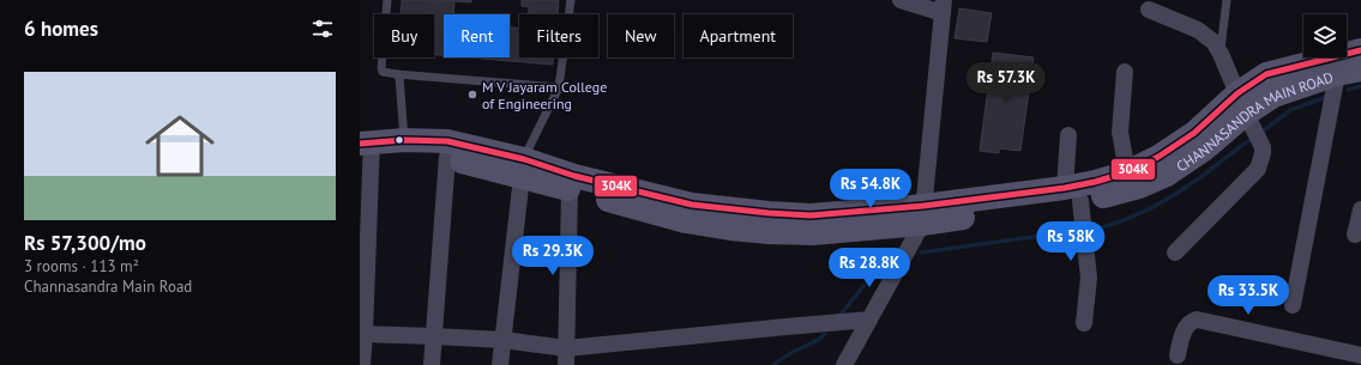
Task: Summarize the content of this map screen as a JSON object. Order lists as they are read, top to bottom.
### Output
{
  "streets": {
    "main road": ["CHANNASANDRA MAIN ROAD"]
  },
  "places": ["M V Jayaram College of Engineering"],
  "lines": ["transit line 304K"],
  "page": {
    "heading": "6 homes",
    "chip": [
      "Buy",
      "Rent",
      "Filters",
      "New",
      "Apartment"
    ],
    "list": [
      {
        "name": "Rs 57,300/mo",
        "note": "3 rooms · 113 m² · Channasandra Main Road"
      }
    ],
    "price": [
      "Rs 57.3K",
      "Rs 54.8K",
      "Rs 58K",
      "Rs 29.3K",
      "Rs 28.8K",
      "Rs 33.5K"
    ]
  }
}
